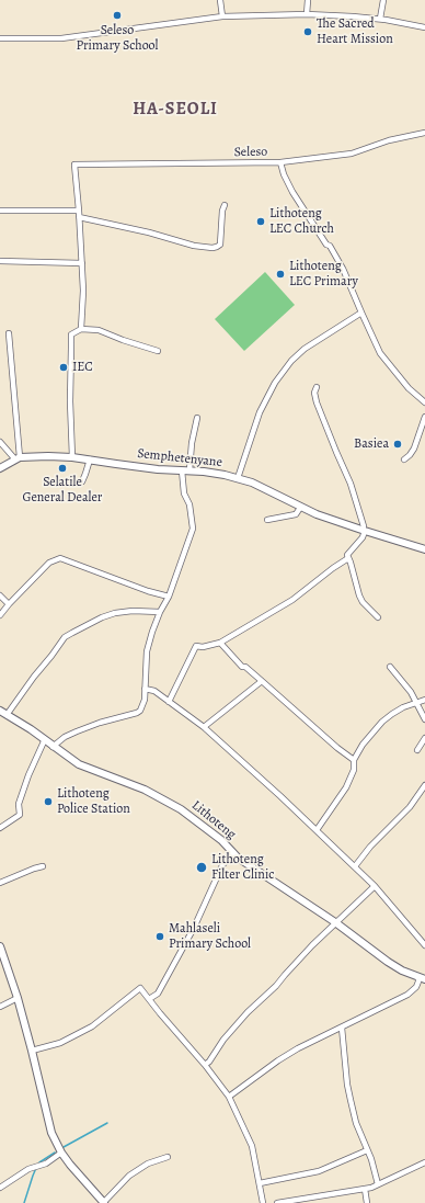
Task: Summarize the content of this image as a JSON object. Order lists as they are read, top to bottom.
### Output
{
  "streets": {
    "main road": ["Semphetenyane", "Lithoteng"],
    "street": ["Seleso"]
  },
  "districts": ["HA-SEOLI"],
  "places": [
    "Seleso Primary School",
    "The Sacred Heart Mission",
    "Lithoteng LEC Church",
    "Lithoteng LEC Primary",
    "IEC",
    "Basiea",
    "Selatile General Dealer",
    "Lithoteng Police Station",
    "Lithoteng Filter Clinic",
    "Mahlaseli Primary School"
  ]
}
